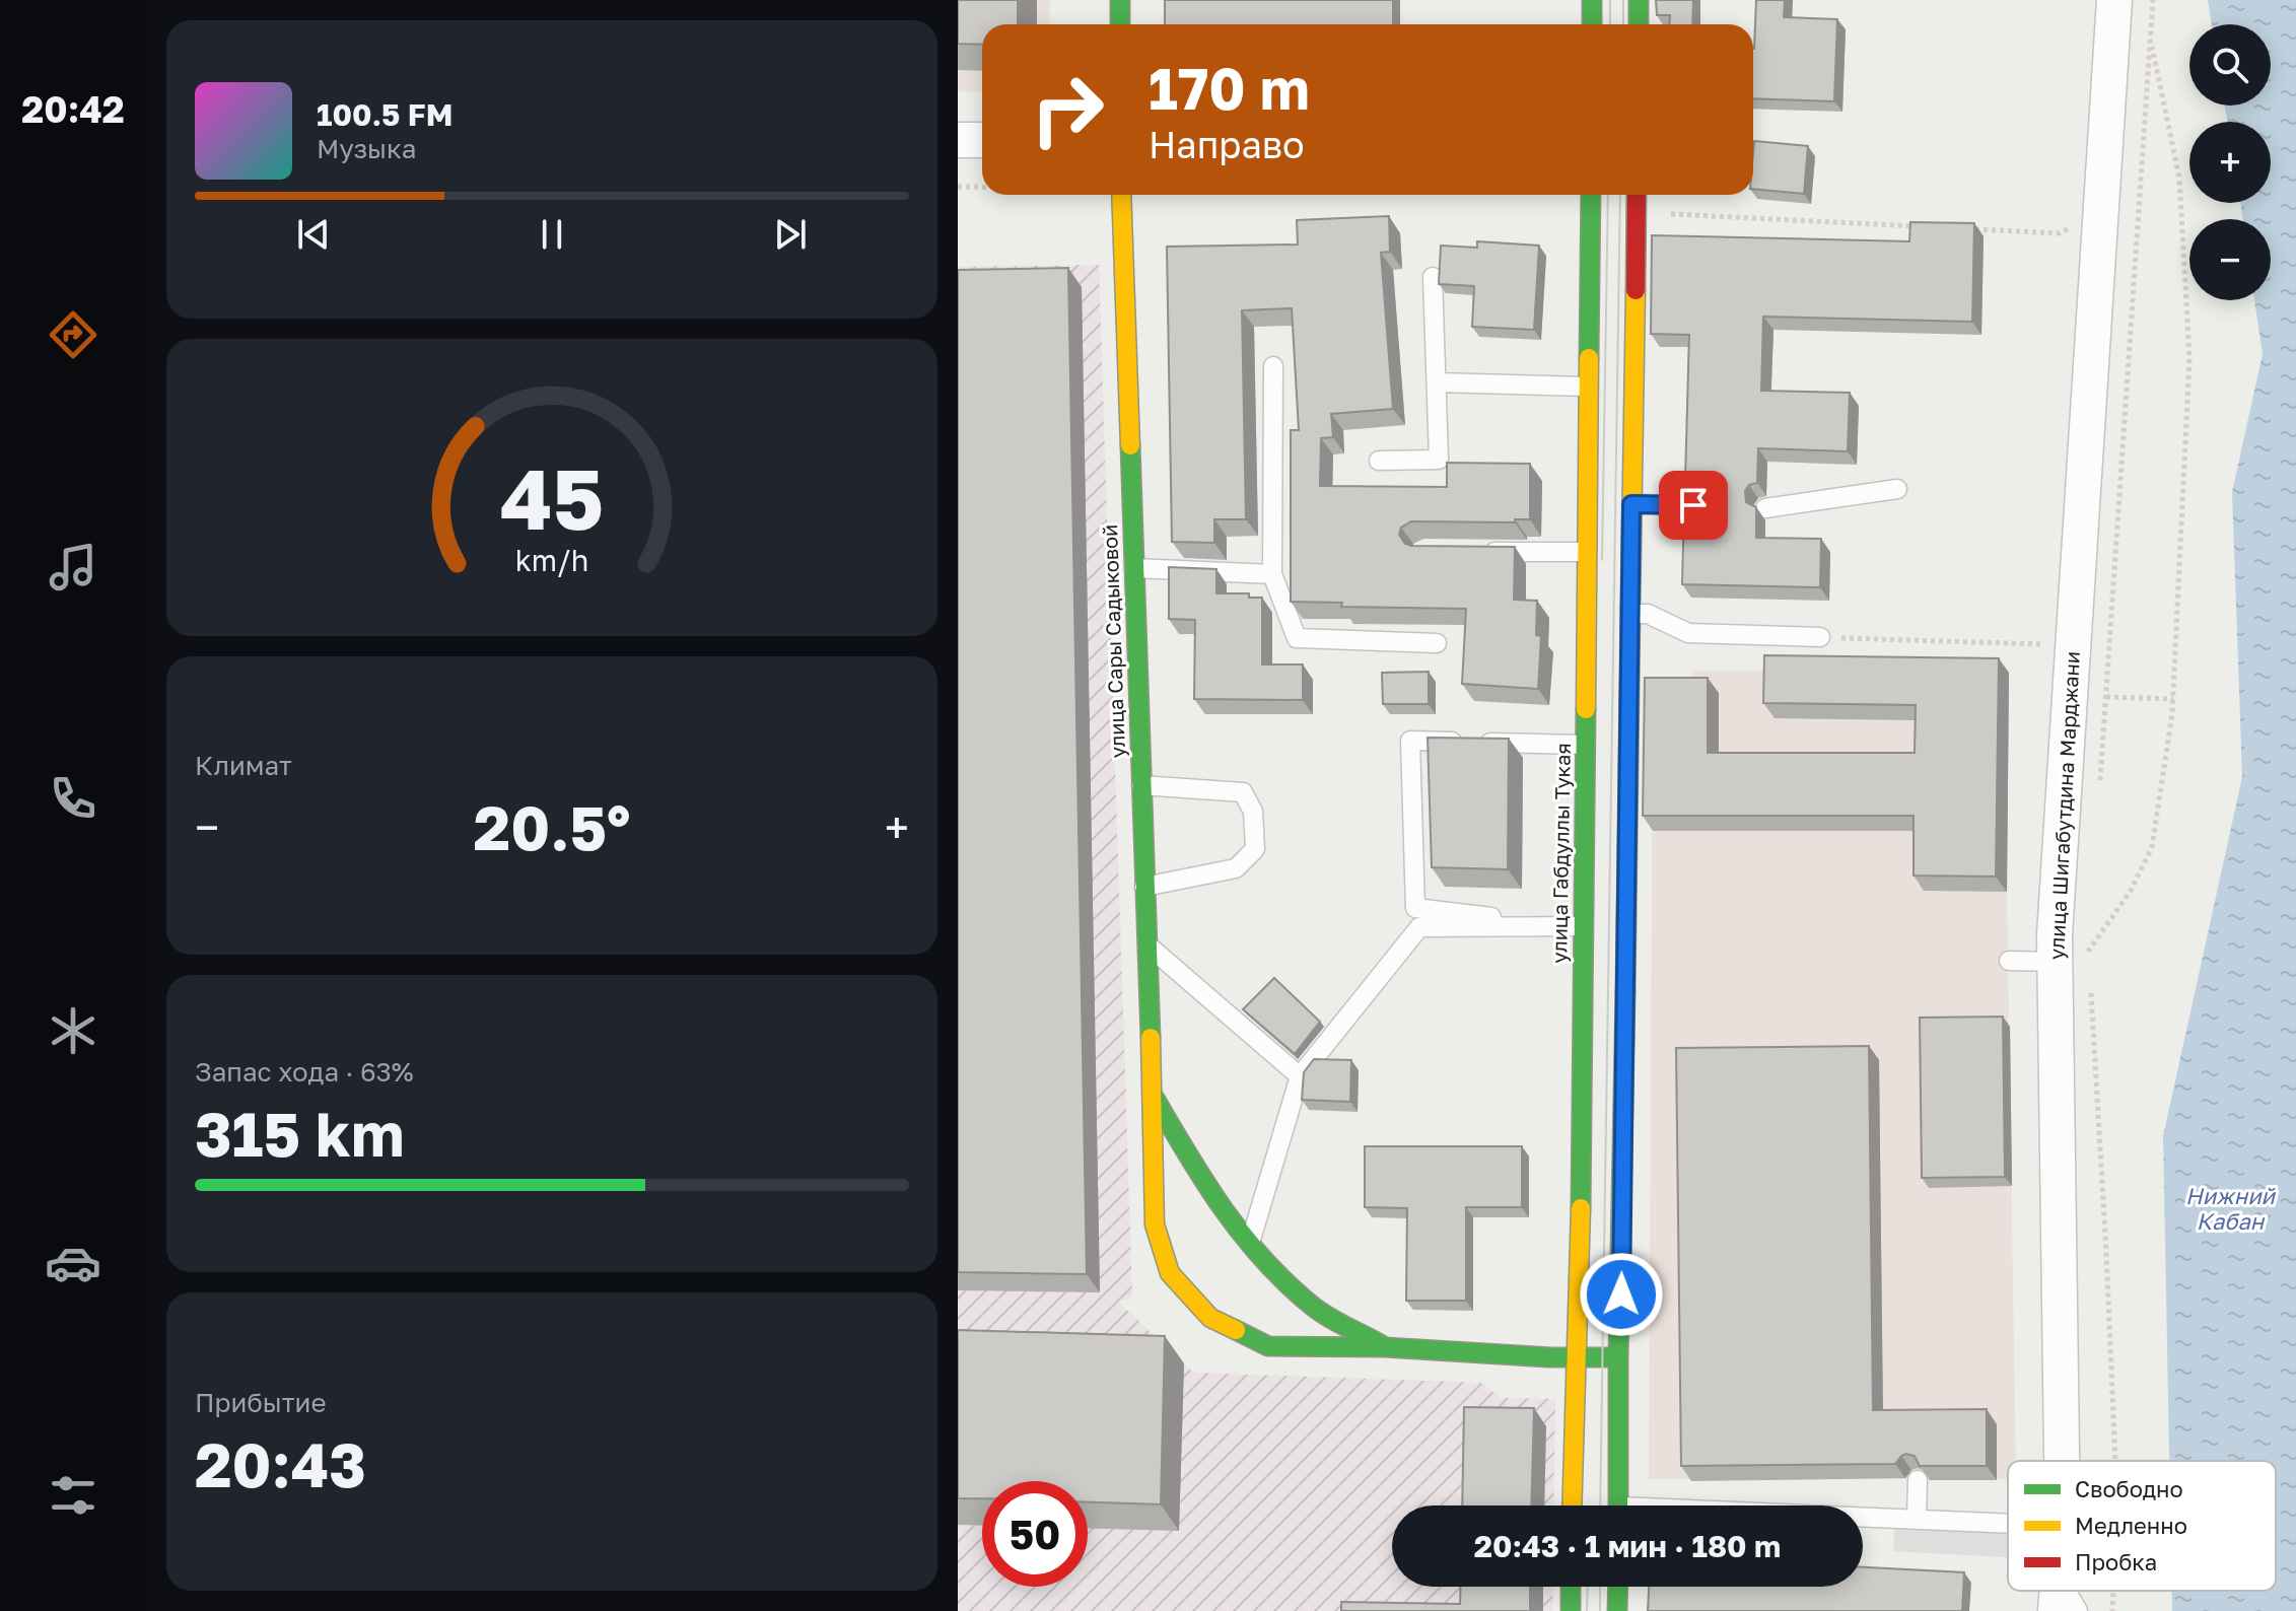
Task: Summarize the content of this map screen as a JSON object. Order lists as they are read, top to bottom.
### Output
{
  "streets": {
    "main road": ["улица Сары Садыковой", "улица Габдуллы Тукая"],
    "street": ["улица Шигабутдина Марджани"]
  },
  "crossings": [
    ["улица Сары Садыковой", "улица Габдуллы Тукая"]
  ],
  "water": ["Нижний Кабан"],
  "legend": ["Свободно", "Медленно", "Пробка"],
  "page": {
    "tabs": "20:42",
    "map_buttons": ["+", "−"],
    "turn": ["170 m", "Направо"],
    "song": ["100.5 FM", "Музыка"],
    "tile": [
      "Климат",
      ["Запас хода · 63%", "315 km"],
      ["Прибытие", "20:43"]
    ],
    "heat": ["−", "20.5°", "+"],
    "limit": "50",
    "trip": "20:43 · 1 мин · 180 m",
    "gauge": ["45", "km/h"]
  }
}
